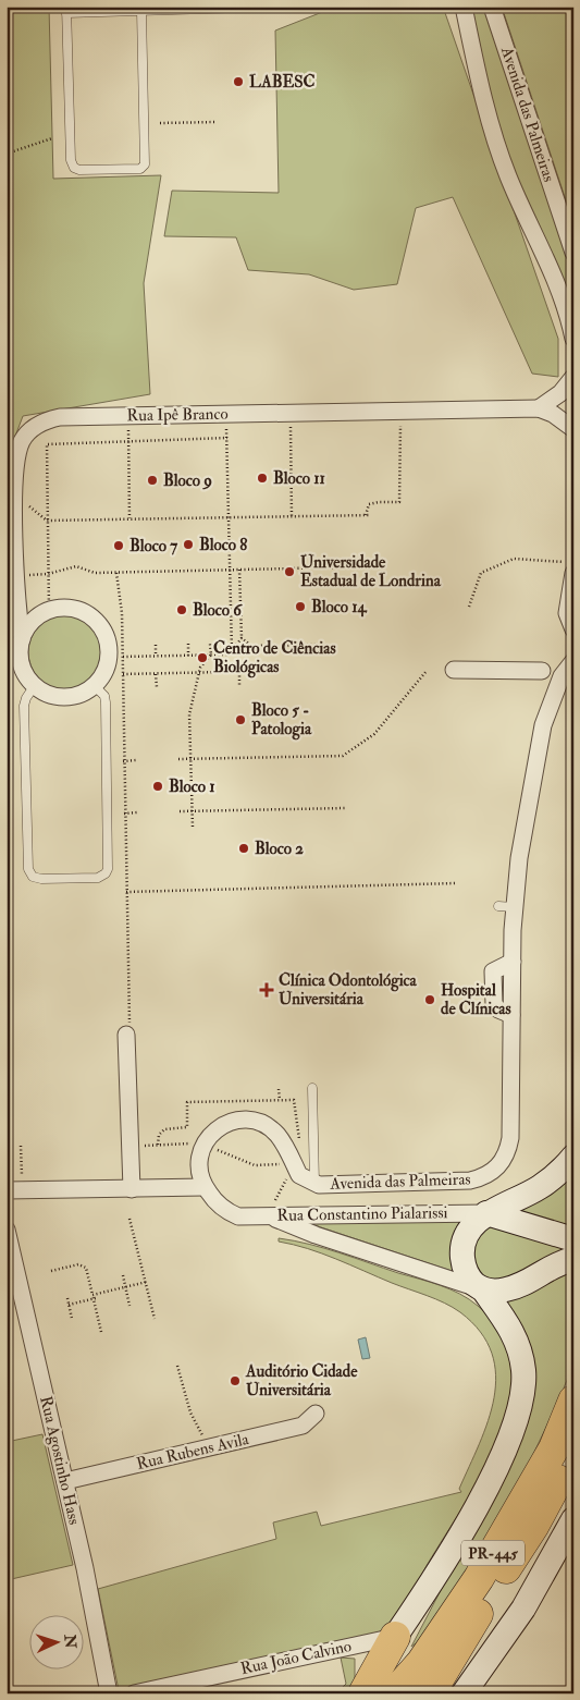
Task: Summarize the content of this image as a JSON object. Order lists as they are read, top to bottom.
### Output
{
  "streets": {
    "highway": ["PR-445"],
    "street": [
      "Avenida das Palmeiras",
      "Rua Ipê Branco",
      "Rua Constantino Pialarissi",
      "Rua Rubens Avila",
      "Rua Agostinho Hass",
      "Rua João Calvino"
    ]
  },
  "crossings": [
    ["Avenida das Palmeiras", "Rua Constantino Pialarissi"],
    ["Rua Rubens Avila", "Rua Agostinho Hass"],
    ["PR-445", "Rua João Calvino"]
  ],
  "places": {
    "other": [
      "LABESC",
      "Bloco 11",
      "Bloco 9",
      "Bloco 8",
      "Bloco 7",
      "Universidade Estadual de Londrina",
      "Bloco 14",
      "Bloco 6",
      "Centro de Ciências Biológicas",
      "Bloco 5 - Patologia",
      "Bloco 1",
      "Bloco 2",
      "Hospital de Clínicas",
      "Auditório Cidade Universitária"
    ],
    "health": ["Clínica Odontológica Universitária"]
  },
  "north": "right"
}
